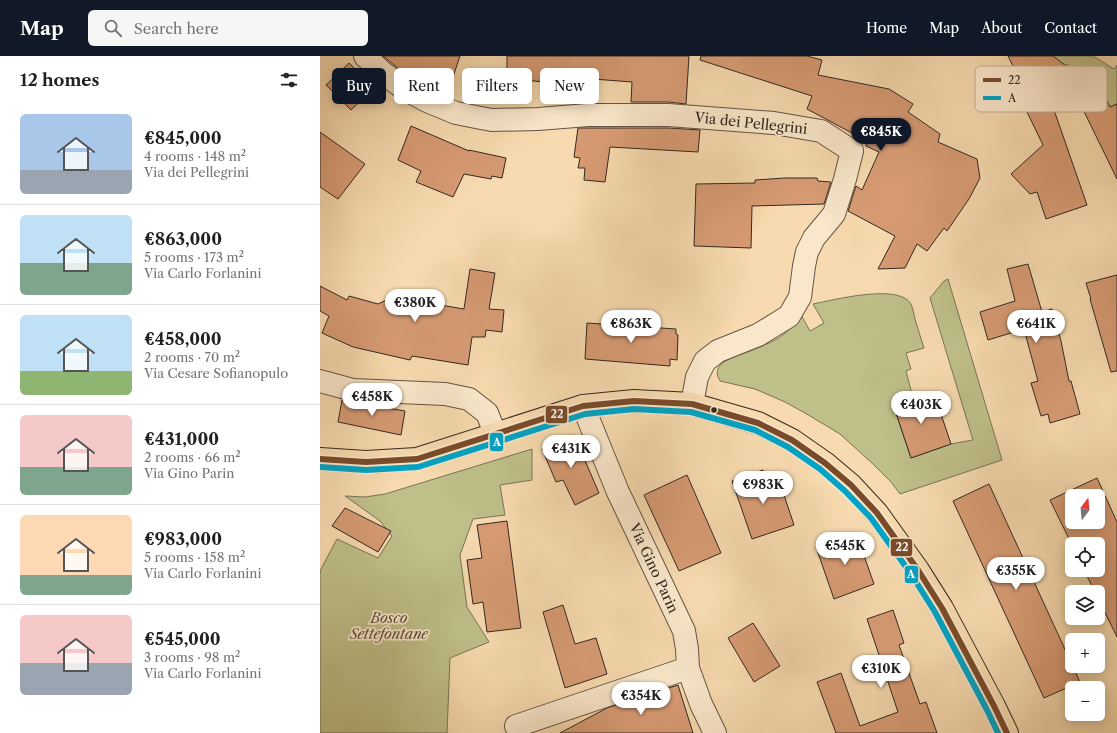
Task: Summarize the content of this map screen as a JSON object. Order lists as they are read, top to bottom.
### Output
{
  "streets": {
    "street": ["Via dei Pellegrini", "Via Gino Parin"]
  },
  "parks": ["Bosco Settefontane"],
  "lines": ["transit line 22", "transit line A"],
  "legend": ["22", "A"],
  "north": "top",
  "page": {
    "header": "Map",
    "search": "Search here",
    "nav": [
      "Home",
      "Map",
      "About",
      "Contact"
    ],
    "heading": "12 homes",
    "chip": [
      "Buy",
      "Rent",
      "Filters",
      "New"
    ],
    "list": [
      {
        "name": "€845,000",
        "note": "4 rooms · 148 m² · Via dei Pellegrini"
      },
      {
        "name": "€863,000",
        "note": "5 rooms · 173 m² · Via Carlo Forlanini"
      },
      {
        "name": "€458,000",
        "note": "2 rooms · 70 m² · Via Cesare Sofianopulo"
      },
      {
        "name": "€431,000",
        "note": "2 rooms · 66 m² · Via Gino Parin"
      },
      {
        "name": "€983,000",
        "note": "5 rooms · 158 m² · Via Carlo Forlanini"
      },
      {
        "name": "€545,000",
        "note": "3 rooms · 98 m² · Via Carlo Forlanini"
      }
    ],
    "price": [
      "€845K",
      "€380K",
      "€863K",
      "€641K",
      "€458K",
      "€403K",
      "€431K",
      "€983K",
      "€545K",
      "€355K",
      "€310K",
      "€354K"
    ],
    "map_buttons": ["+", "−"]
  }
}
